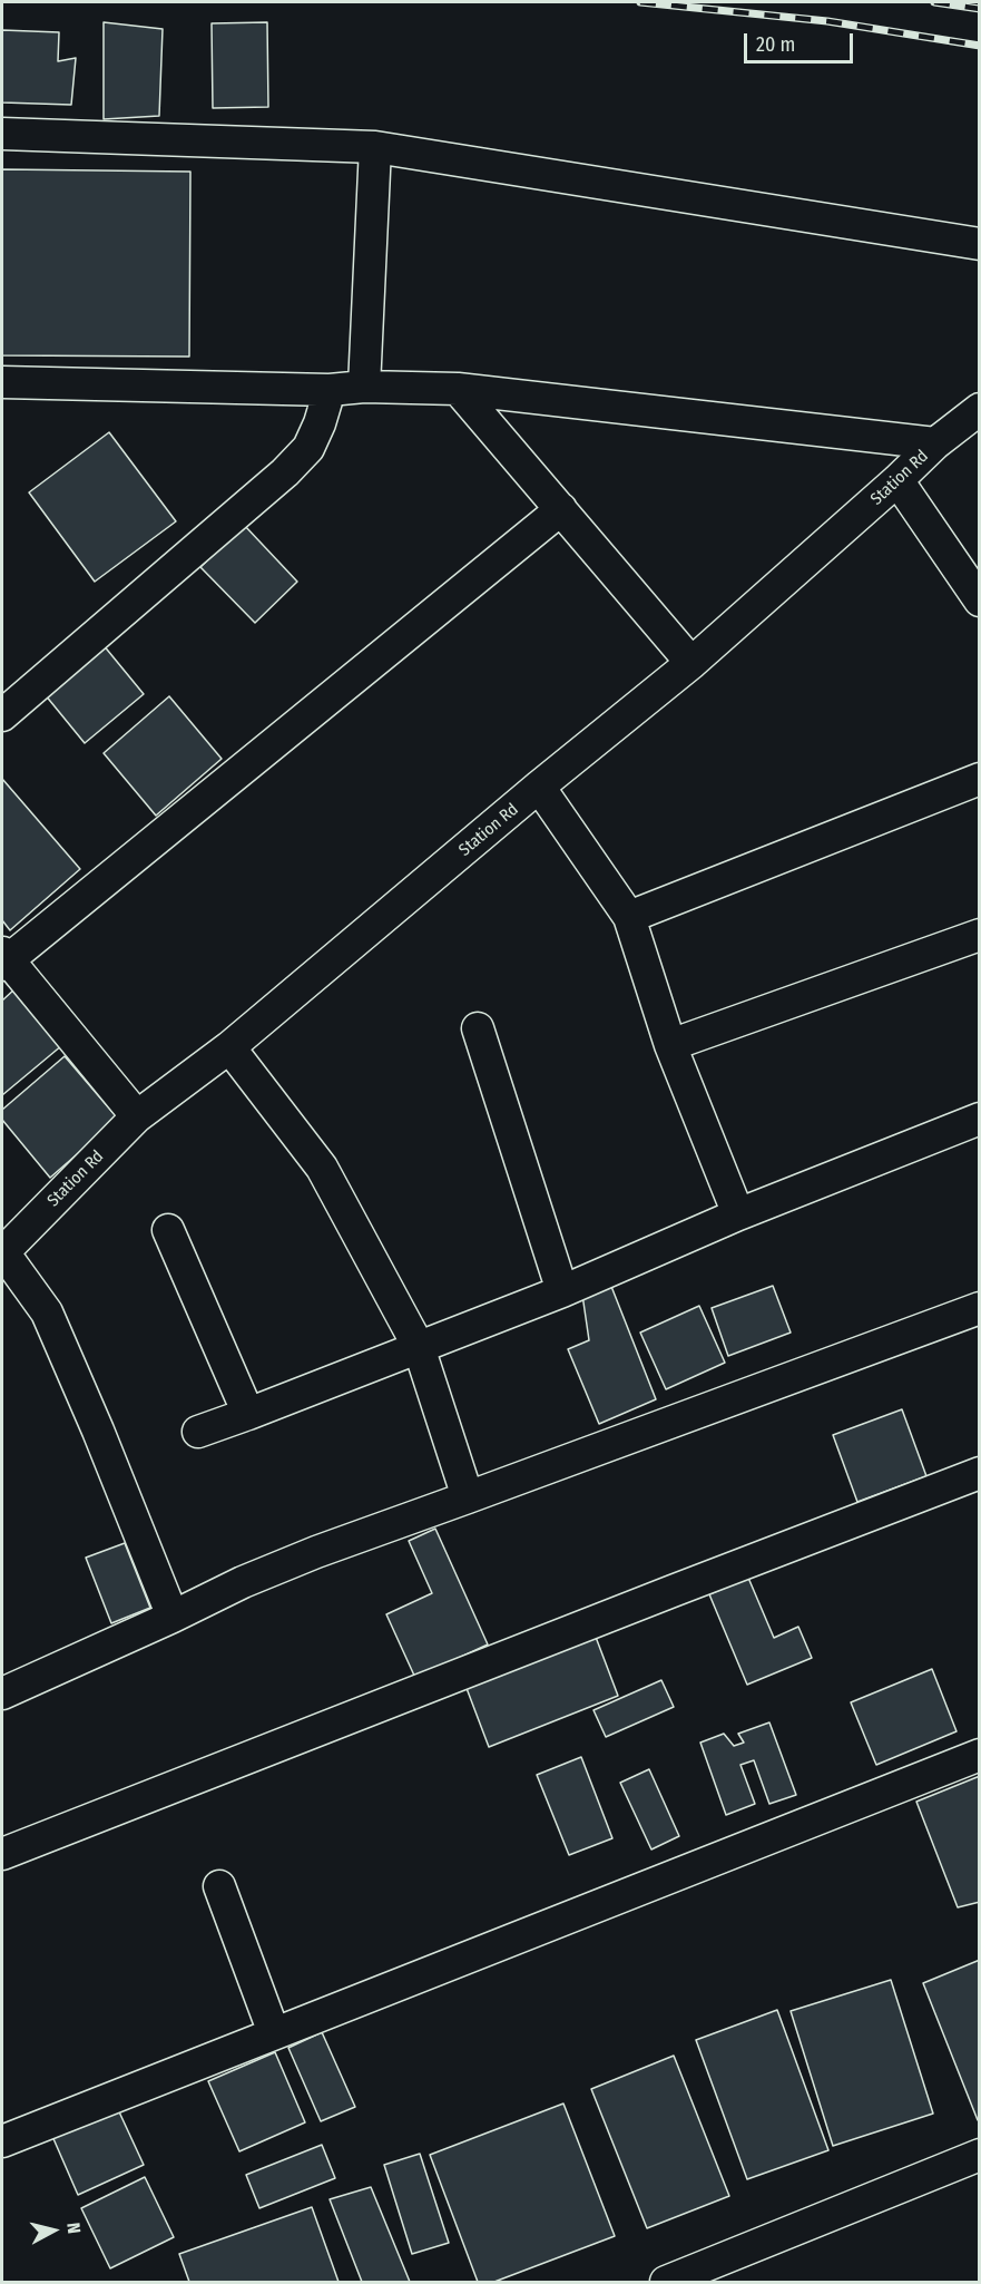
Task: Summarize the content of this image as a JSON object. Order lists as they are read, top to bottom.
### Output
{
  "streets": {
    "street": ["Station Rd"]
  },
  "scale_bar": "20 m",
  "north": "right"
}
